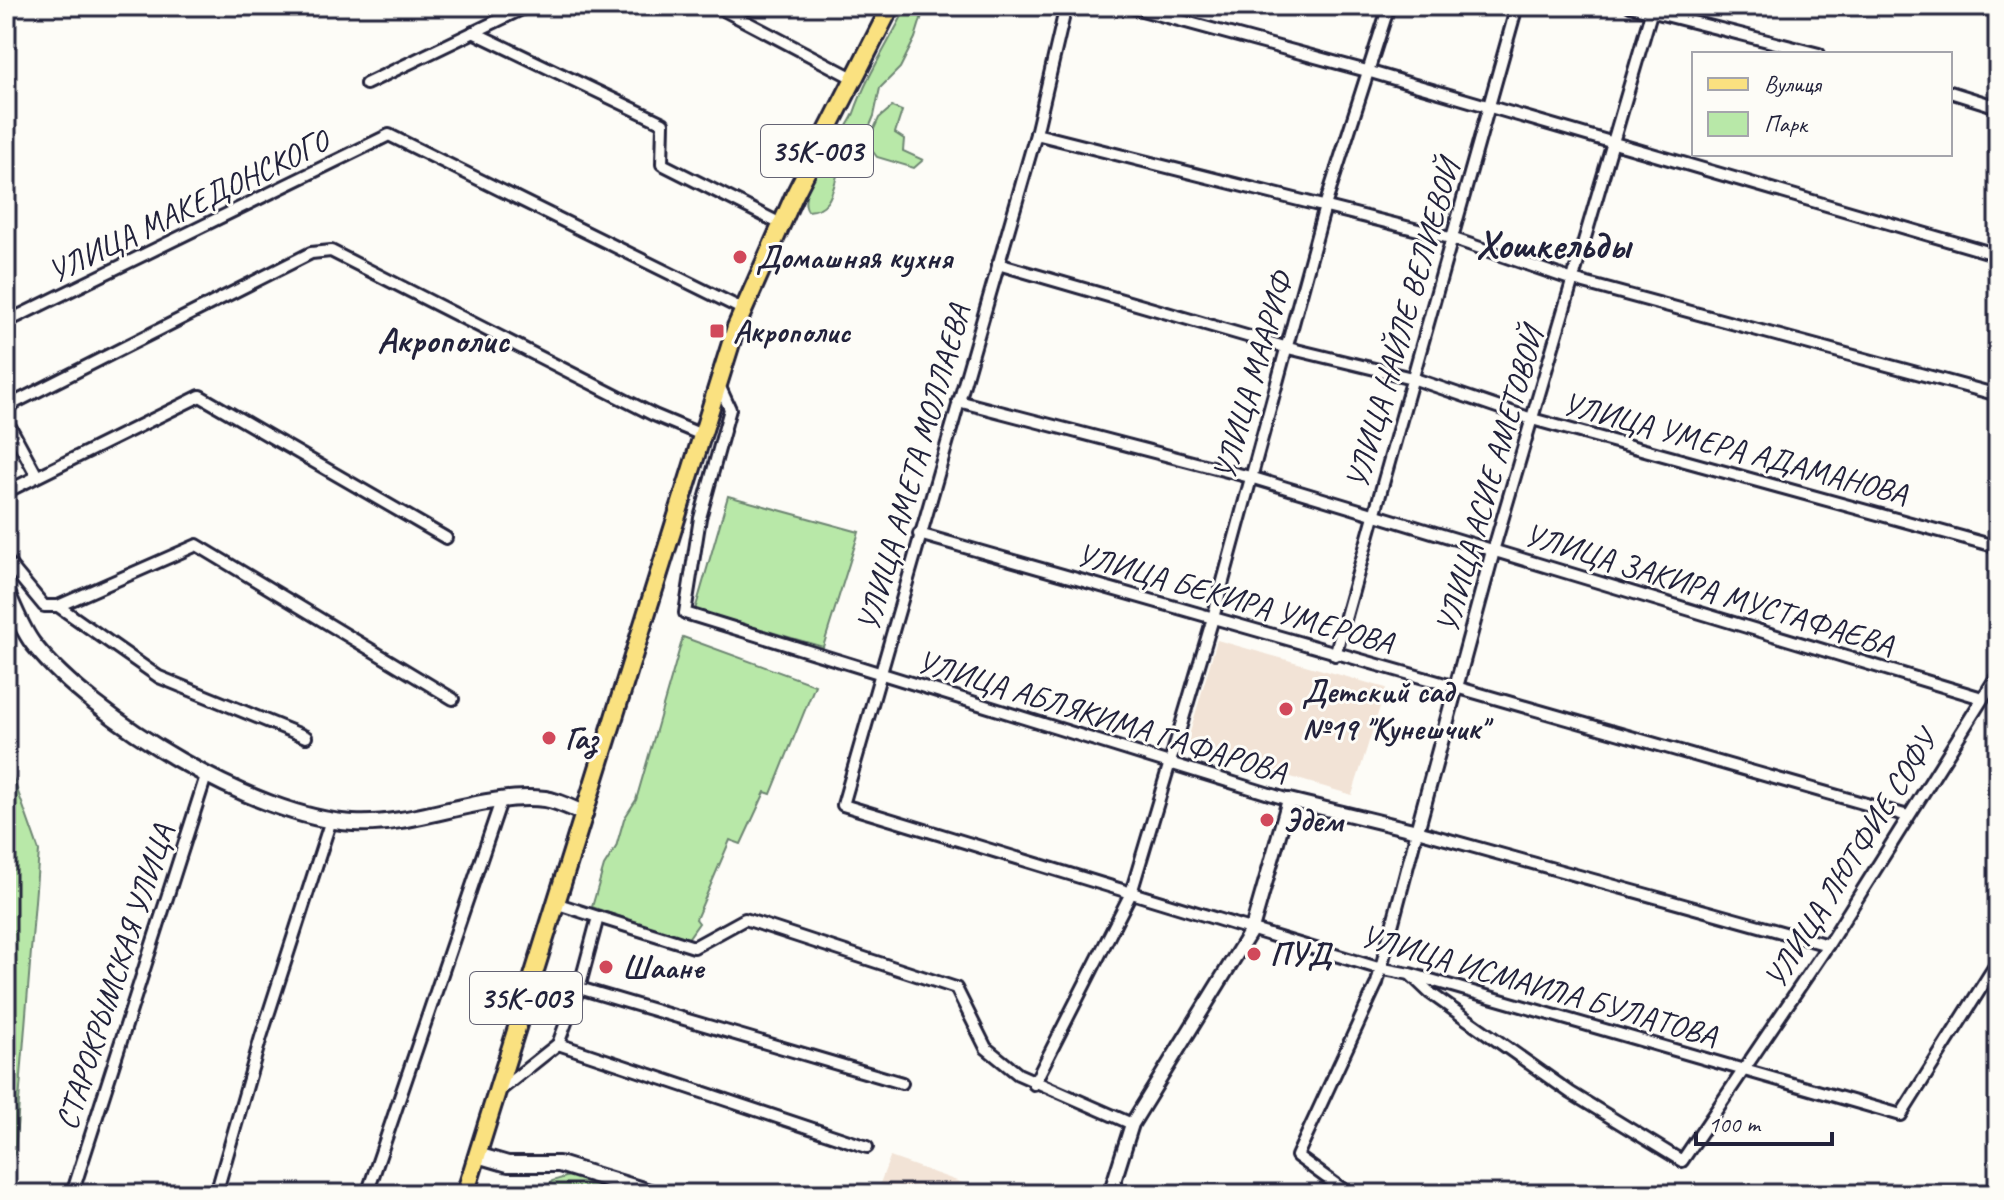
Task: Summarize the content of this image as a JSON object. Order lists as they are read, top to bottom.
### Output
{
  "streets": {
    "main road": ["35К-003"],
    "street": [
      "УЛИЦА МАКЕДОНСКОГО",
      "УЛИЦА НАЙЛЕ ВЕЛИЕВОЙ",
      "УЛИЦА МААРИФ",
      "УЛИЦА УМЕРА АДАМАНОВА",
      "УЛИЦА АМЕТА МОЛЛАЕВА",
      "УЛИЦА АСИЕ АМЕТОВОЙ",
      "УЛИЦА ЗАКИРА МУСТАФАЕВА",
      "УЛИЦА БЕКИРА УМЕРОВА",
      "УЛИЦА АБЛЯКИМА ГАФАРОВА",
      "УЛИЦА ЛЮТФИЕ СОФУ",
      "СТАРОКРЫМСКАЯ УЛИЦА",
      "УЛИЦА ИСМАИЛА БУЛАТОВА"
    ]
  },
  "crossings": [
    ["35К-003", "УЛИЦА МАКЕДОНСКОГО"],
    ["35К-003", "УЛИЦА АБЛЯКИМА ГАФАРОВА"],
    ["УЛИЦА НАЙЛЕ ВЕЛИЕВОЙ", "УЛИЦА УМЕРА АДАМАНОВА"],
    ["УЛИЦА НАЙЛЕ ВЕЛИЕВОЙ", "УЛИЦА ЗАКИРА МУСТАФАЕВА"],
    ["УЛИЦА НАЙЛЕ ВЕЛИЕВОЙ", "УЛИЦА БЕКИРА УМЕРОВА"],
    ["УЛИЦА МААРИФ", "УЛИЦА УМЕРА АДАМАНОВА"],
    ["УЛИЦА МААРИФ", "УЛИЦА ЗАКИРА МУСТАФАЕВА"],
    ["УЛИЦА МААРИФ", "УЛИЦА БЕКИРА УМЕРОВА"],
    ["УЛИЦА МААРИФ", "УЛИЦА АБЛЯКИМА ГАФАРОВА"],
    ["УЛИЦА МААРИФ", "УЛИЦА ИСМАИЛА БУЛАТОВА"],
    ["УЛИЦА УМЕРА АДАМАНОВА", "УЛИЦА АМЕТА МОЛЛАЕВА"],
    ["УЛИЦА УМЕРА АДАМАНОВА", "УЛИЦА АСИЕ АМЕТОВОЙ"],
    ["УЛИЦА АМЕТА МОЛЛАЕВА", "УЛИЦА ЗАКИРА МУСТАФАЕВА"],
    ["УЛИЦА АМЕТА МОЛЛАЕВА", "УЛИЦА БЕКИРА УМЕРОВА"],
    ["УЛИЦА АМЕТА МОЛЛАЕВА", "УЛИЦА АБЛЯКИМА ГАФАРОВА"],
    ["УЛИЦА АМЕТА МОЛЛАЕВА", "УЛИЦА ИСМАИЛА БУЛАТОВА"],
    ["УЛИЦА АСИЕ АМЕТОВОЙ", "УЛИЦА ЗАКИРА МУСТАФАЕВА"],
    ["УЛИЦА АСИЕ АМЕТОВОЙ", "УЛИЦА БЕКИРА УМЕРОВА"],
    ["УЛИЦА АСИЕ АМЕТОВОЙ", "УЛИЦА АБЛЯКИМА ГАФАРОВА"],
    ["УЛИЦА АСИЕ АМЕТОВОЙ", "УЛИЦА ИСМАИЛА БУЛАТОВА"],
    ["УЛИЦА ЗАКИРА МУСТАФАЕВА", "УЛИЦА ЛЮТФИЕ СОФУ"],
    ["УЛИЦА БЕКИРА УМЕРОВА", "УЛИЦА ЛЮТФИЕ СОФУ"],
    ["УЛИЦА АБЛЯКИМА ГАФАРОВА", "УЛИЦА ЛЮТФИЕ СОФУ"],
    ["УЛИЦА ЛЮТФИЕ СОФУ", "УЛИЦА ИСМАИЛА БУЛАТОВА"]
  ],
  "districts": ["Хошкельды", "Акрополис"],
  "places": {
    "other": [
      "Домашняя кухня",
      "Детский сад №19 \"Кунешчик\"",
      "Газ",
      "Эдем",
      "ПУД",
      "Шаане"
    ],
    "transit": ["Акрополис"]
  },
  "legend": ["Вулиця", "Парк"],
  "scale_bar": "100 m"
}
